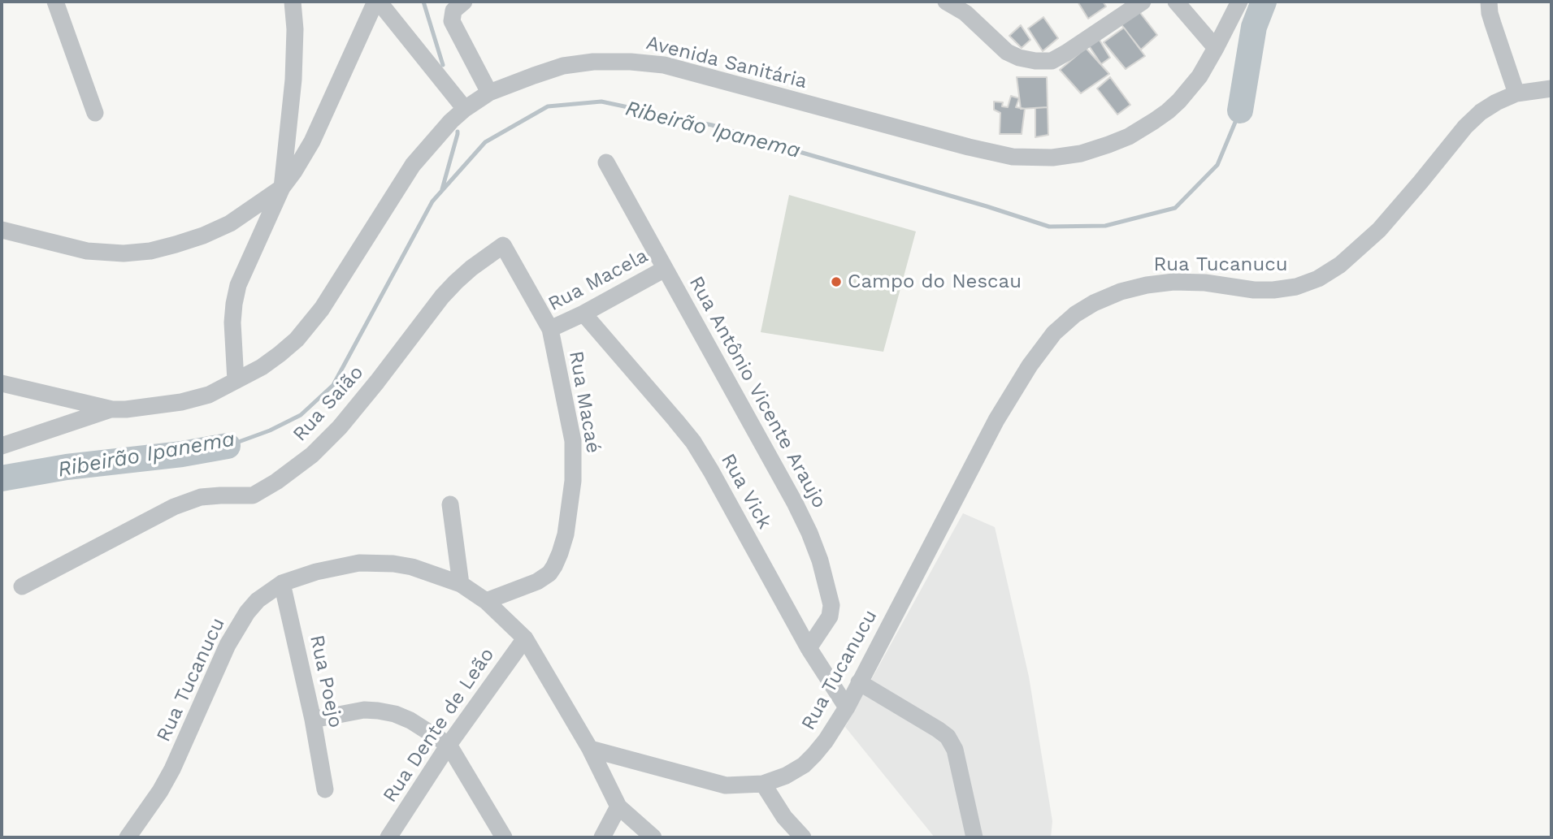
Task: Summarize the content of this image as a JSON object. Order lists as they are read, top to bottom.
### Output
{
  "streets": {
    "street": [
      "Avenida Sanitária",
      "Rua Tucanucu",
      "Rua Macela",
      "Rua Antônio Vicente Araujo",
      "Rua Macaé",
      "Rua Saião",
      "Rua Vick",
      "Rua Poejo",
      "Rua Dente de Leão"
    ]
  },
  "crossings": [
    ["Rua Tucanucu", "Rua Macaé"],
    ["Rua Tucanucu", "Rua Vick"],
    ["Rua Tucanucu", "Rua Poejo"],
    ["Rua Tucanucu", "Rua Dente de Leão"],
    ["Rua Macela", "Rua Antônio Vicente Araujo"],
    ["Rua Macela", "Rua Macaé"],
    ["Rua Macela", "Rua Vick"],
    ["Rua Antônio Vicente Araujo", "Rua Vick"],
    ["Rua Macaé", "Rua Saião"]
  ],
  "water": ["Ribeirão Ipanema"],
  "places": ["Campo do Nescau"]
}
